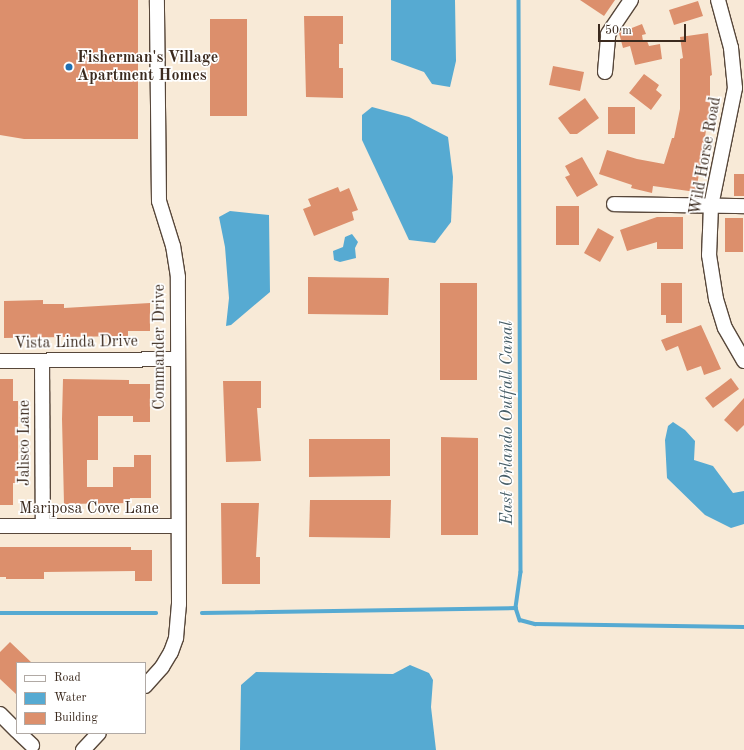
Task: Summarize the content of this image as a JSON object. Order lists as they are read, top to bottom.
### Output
{
  "streets": {
    "street": [
      "Wild Horse Road",
      "Vista Linda Drive",
      "Commander Drive",
      "Jalisco Lane",
      "Mariposa Cove Lane"
    ]
  },
  "crossings": [
    ["Vista Linda Drive", "Commander Drive"],
    ["Vista Linda Drive", "Jalisco Lane"],
    ["Commander Drive", "Mariposa Cove Lane"],
    ["Jalisco Lane", "Mariposa Cove Lane"]
  ],
  "water": ["East Orlando Outfall Canal"],
  "places": ["Fisherman's Village Apartment Homes"],
  "legend": ["Road", "Water", "Building"],
  "scale_bar": "50 m"
}
